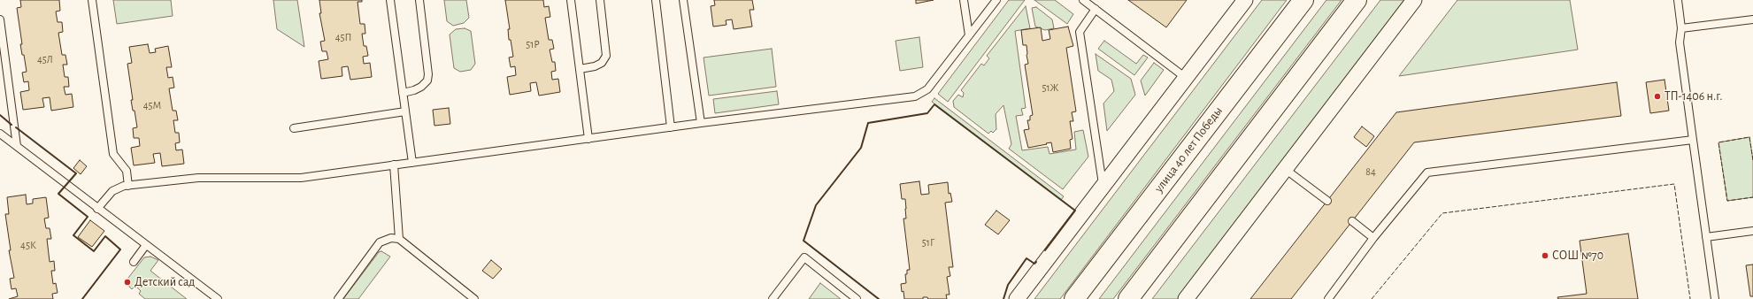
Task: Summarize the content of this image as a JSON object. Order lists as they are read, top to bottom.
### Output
{
  "streets": {
    "main road": ["улица 40 лет Победы"]
  },
  "places": ["ТП-1406 н.г.", "СОШ №70", "Детский сад"],
  "house_numbers": [
    "45П",
    "51Р",
    "45Л",
    "51Ж",
    "45М",
    "84",
    "51Г",
    "45К"
  ]
}
